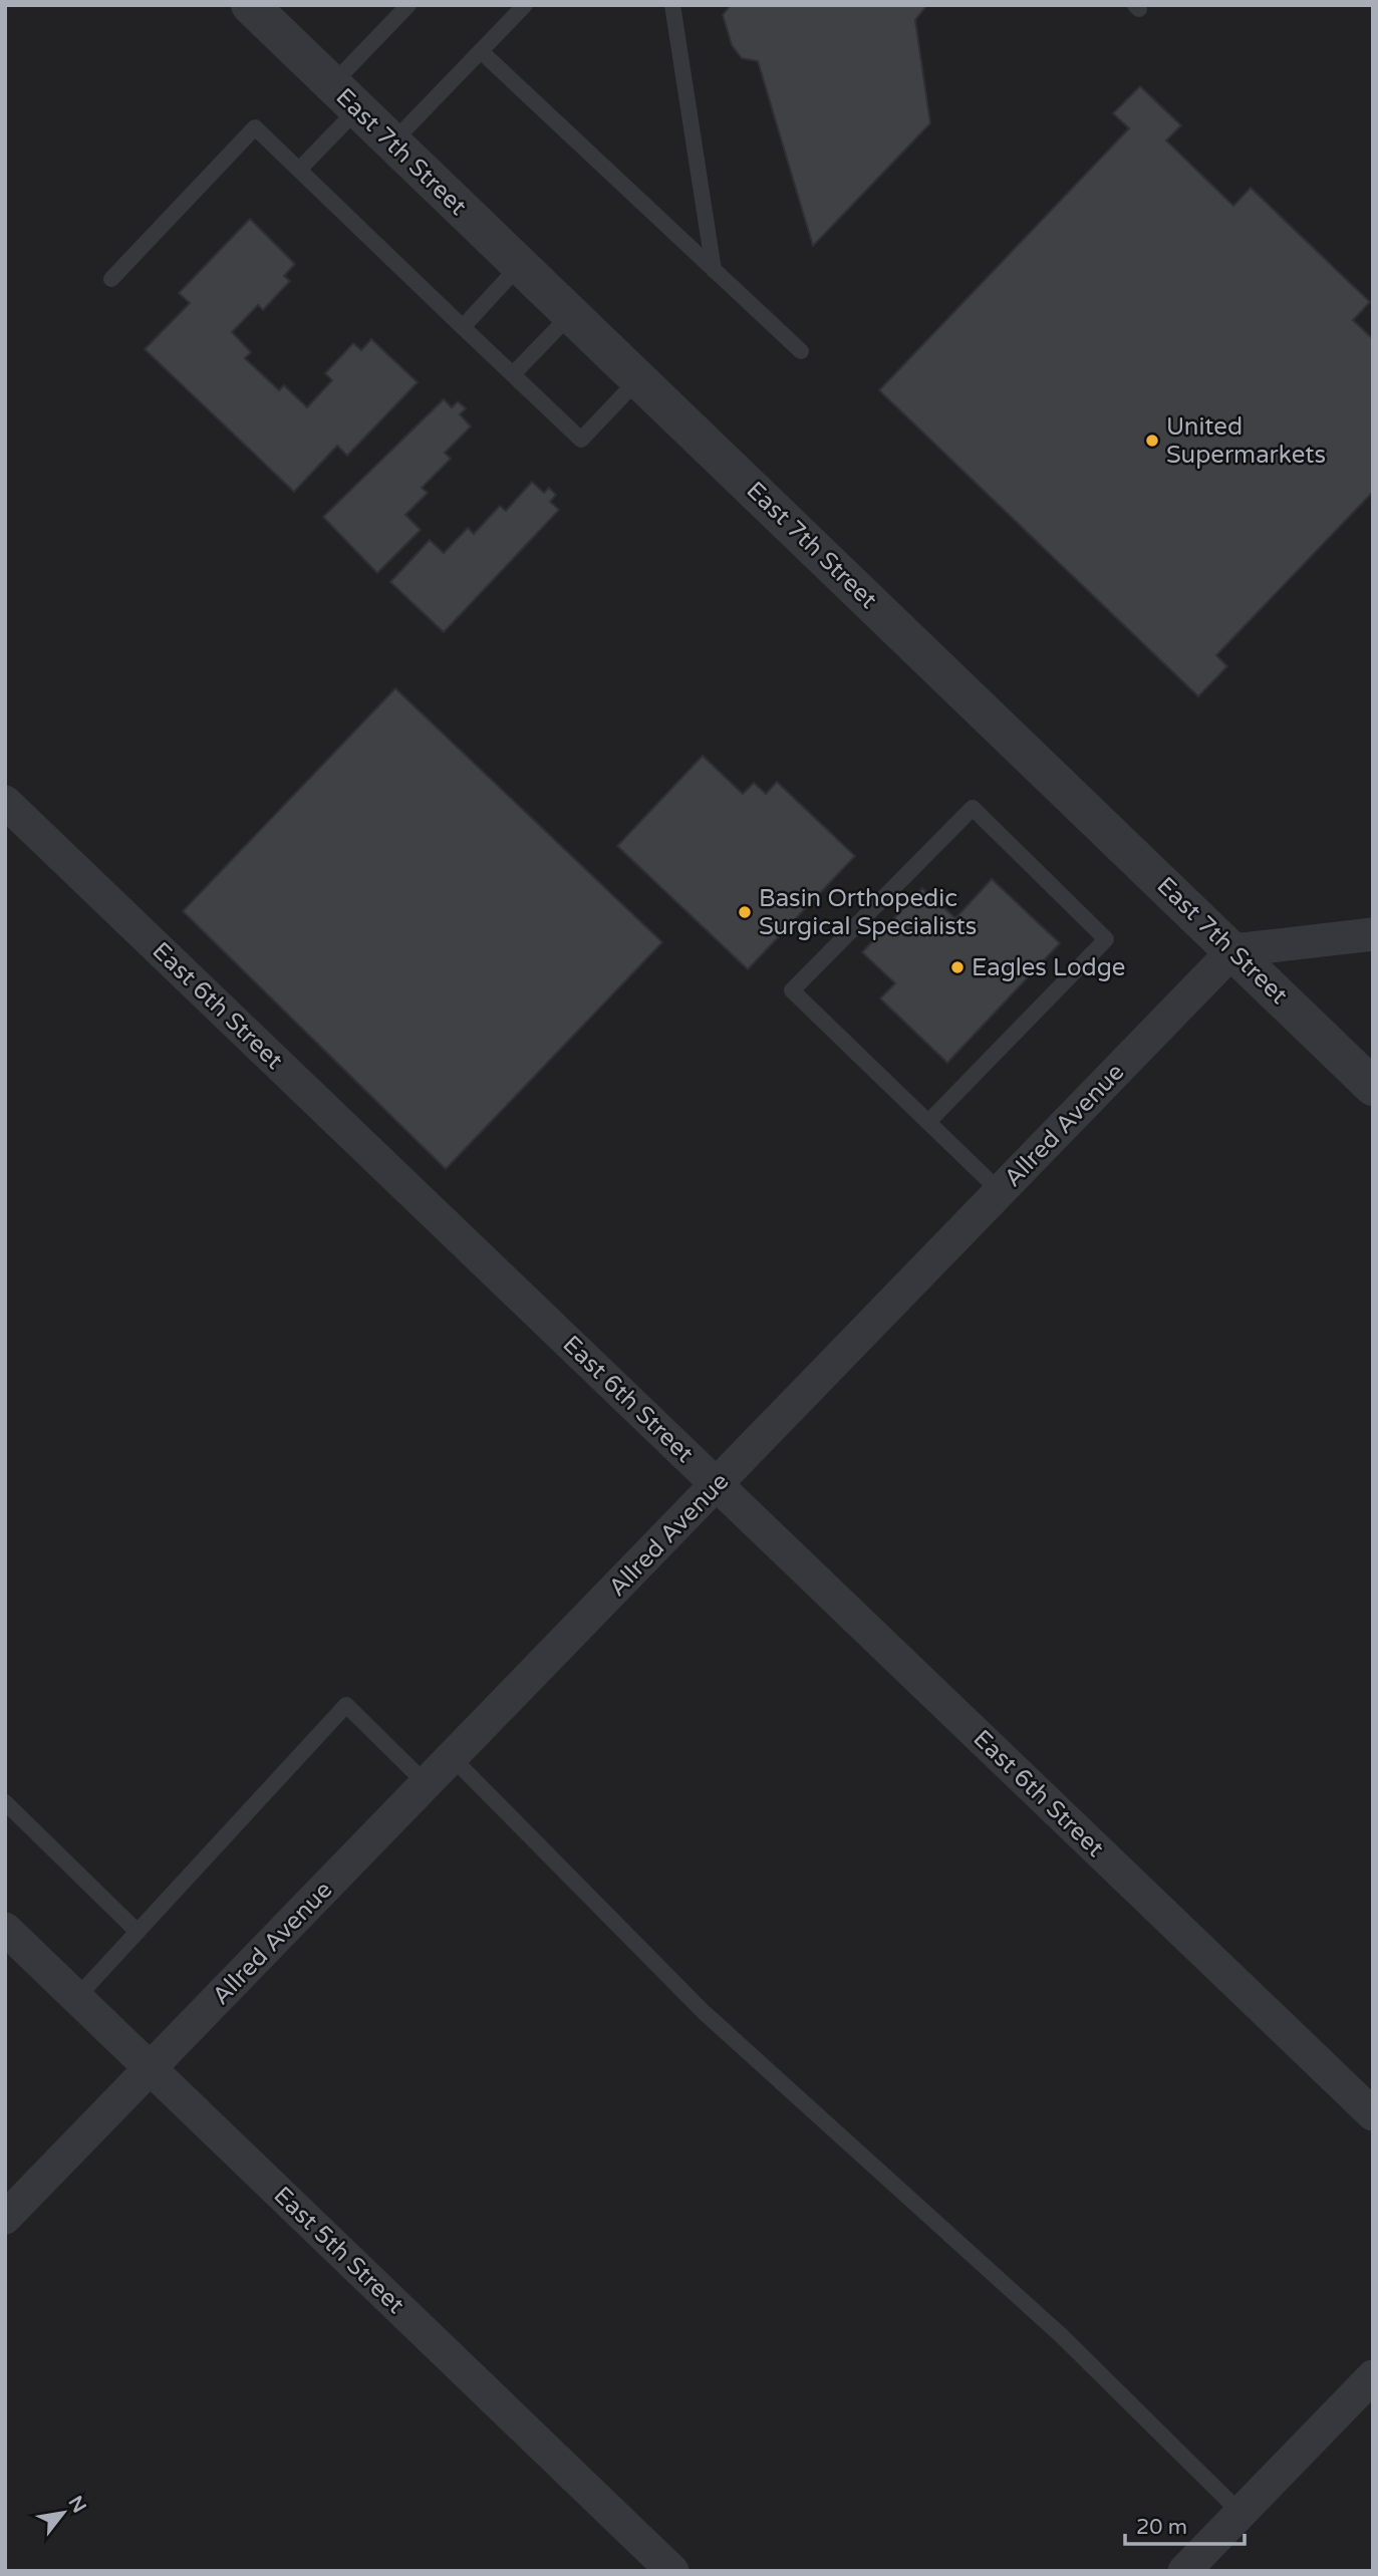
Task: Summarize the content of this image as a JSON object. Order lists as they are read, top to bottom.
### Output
{
  "streets": {
    "street": [
      "East 7th Street",
      "East 6th Street",
      "Allred Avenue",
      "East 5th Street"
    ]
  },
  "crossings": [
    ["East 7th Street", "Allred Avenue"],
    ["East 6th Street", "Allred Avenue"],
    ["Allred Avenue", "East 5th Street"]
  ],
  "places": ["United Supermarkets", "Basin Orthopedic Surgical Specialists", "Eagles Lodge"],
  "scale_bar": "20 m",
  "north": "top right"
}
